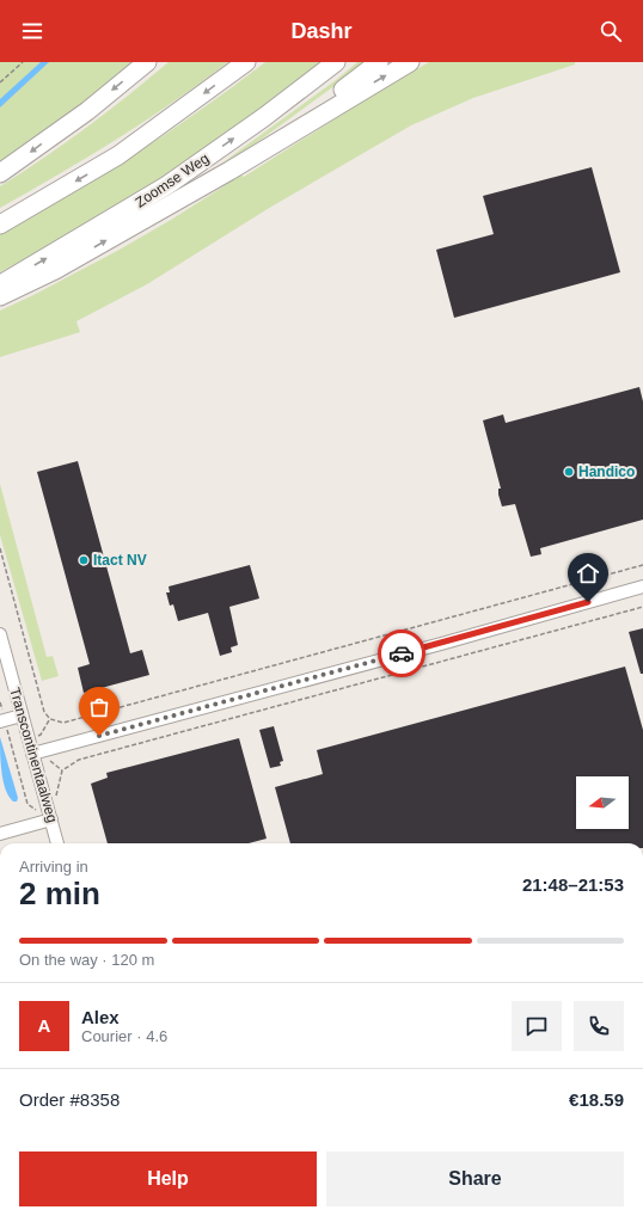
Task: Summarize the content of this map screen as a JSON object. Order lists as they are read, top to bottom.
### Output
{
  "streets": {
    "highway": ["Zoomse Weg"],
    "street": ["Transcontinentaalweg"]
  },
  "places": ["Handico", "Itact NV"],
  "north": "left",
  "page": {
    "header": "Dashr",
    "heading": ["2 min", "Arriving in", "21:48–21:53"],
    "panel": [
      "Alex",
      "Courier · 4.6",
      "Order #8358",
      "€18.59"
    ],
    "bar": "On the way · 120 m",
    "round": "A",
    "buttons": ["Help", "Share"]
  }
}
